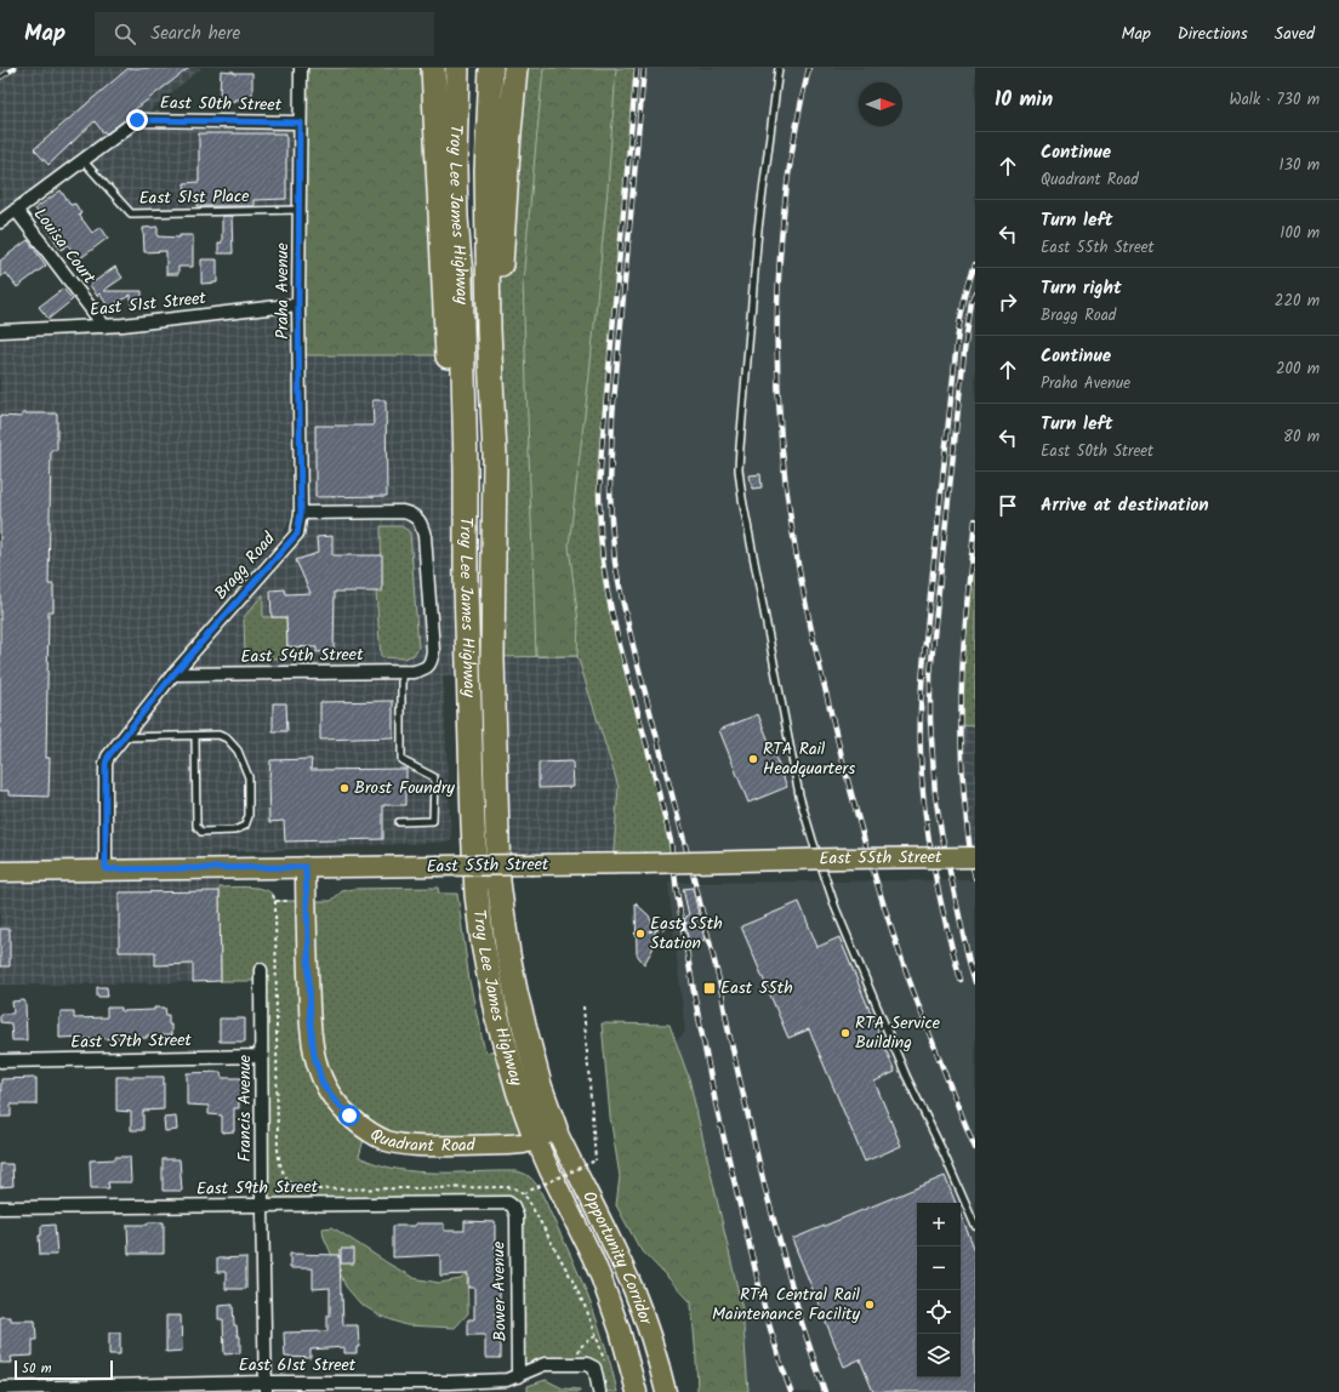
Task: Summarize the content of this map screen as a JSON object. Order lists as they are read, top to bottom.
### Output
{
  "streets": {
    "highway": ["Troy Lee James Highway"],
    "main road": ["East 55th Street", "Quadrant Road", "Opportunity Corridor"],
    "street": [
      "East 50th Street",
      "Louisa Court",
      "Praha Avenue",
      "East 51st Street",
      "Bragg Road",
      "East 54th Street",
      "East 57th Street",
      "Francis Avenue",
      "East 59th Street",
      "Bower Avenue",
      "East 61st Street"
    ],
    "lane": ["East 51st Place"]
  },
  "crossings": [
    ["East 50th Street", "East 51st Place"],
    ["East 50th Street", "Louisa Court"],
    ["East 50th Street", "Praha Avenue"],
    ["East 51st Place", "Praha Avenue"],
    ["Troy Lee James Highway", "Quadrant Road"],
    ["Troy Lee James Highway", "Opportunity Corridor"],
    ["Louisa Court", "East 51st Street"],
    ["Praha Avenue", "East 51st Street"],
    ["Praha Avenue", "Bragg Road"],
    ["Praha Avenue", "East 54th Street"],
    ["Bragg Road", "East 54th Street"],
    ["Bragg Road", "East 55th Street"],
    ["East 55th Street", "Quadrant Road"],
    ["East 57th Street", "Francis Avenue"],
    ["Francis Avenue", "East 59th Street"],
    ["Francis Avenue", "East 61st Street"],
    ["Quadrant Road", "Opportunity Corridor"],
    ["East 59th Street", "Bower Avenue"],
    ["Bower Avenue", "East 61st Street"]
  ],
  "places": {
    "other": [
      "RTA Rail Headquarters",
      "Brost Foundry",
      "East 55th Station",
      "RTA Service Building",
      "RTA Central Rail Maintenance Facility"
    ],
    "transit": ["East 55th"]
  },
  "scale_bar": "50 m",
  "north": "right",
  "page": {
    "header": "Map",
    "search": "Search here",
    "nav": ["Map", "Directions", "Saved"],
    "heading": ["10 min", "Walk · 730 m"],
    "list": [
      ["Continue", "Quadrant Road", "130 m"],
      ["Turn left", "East 55th Street", "100 m"],
      ["Turn right", "Bragg Road", "220 m"],
      ["Continue", "Praha Avenue", "200 m"],
      ["Turn left", "East 50th Street", "80 m"],
      "Arrive at destination"
    ],
    "map_buttons": ["+", "−"],
    "scale": "50 m"
  }
}
